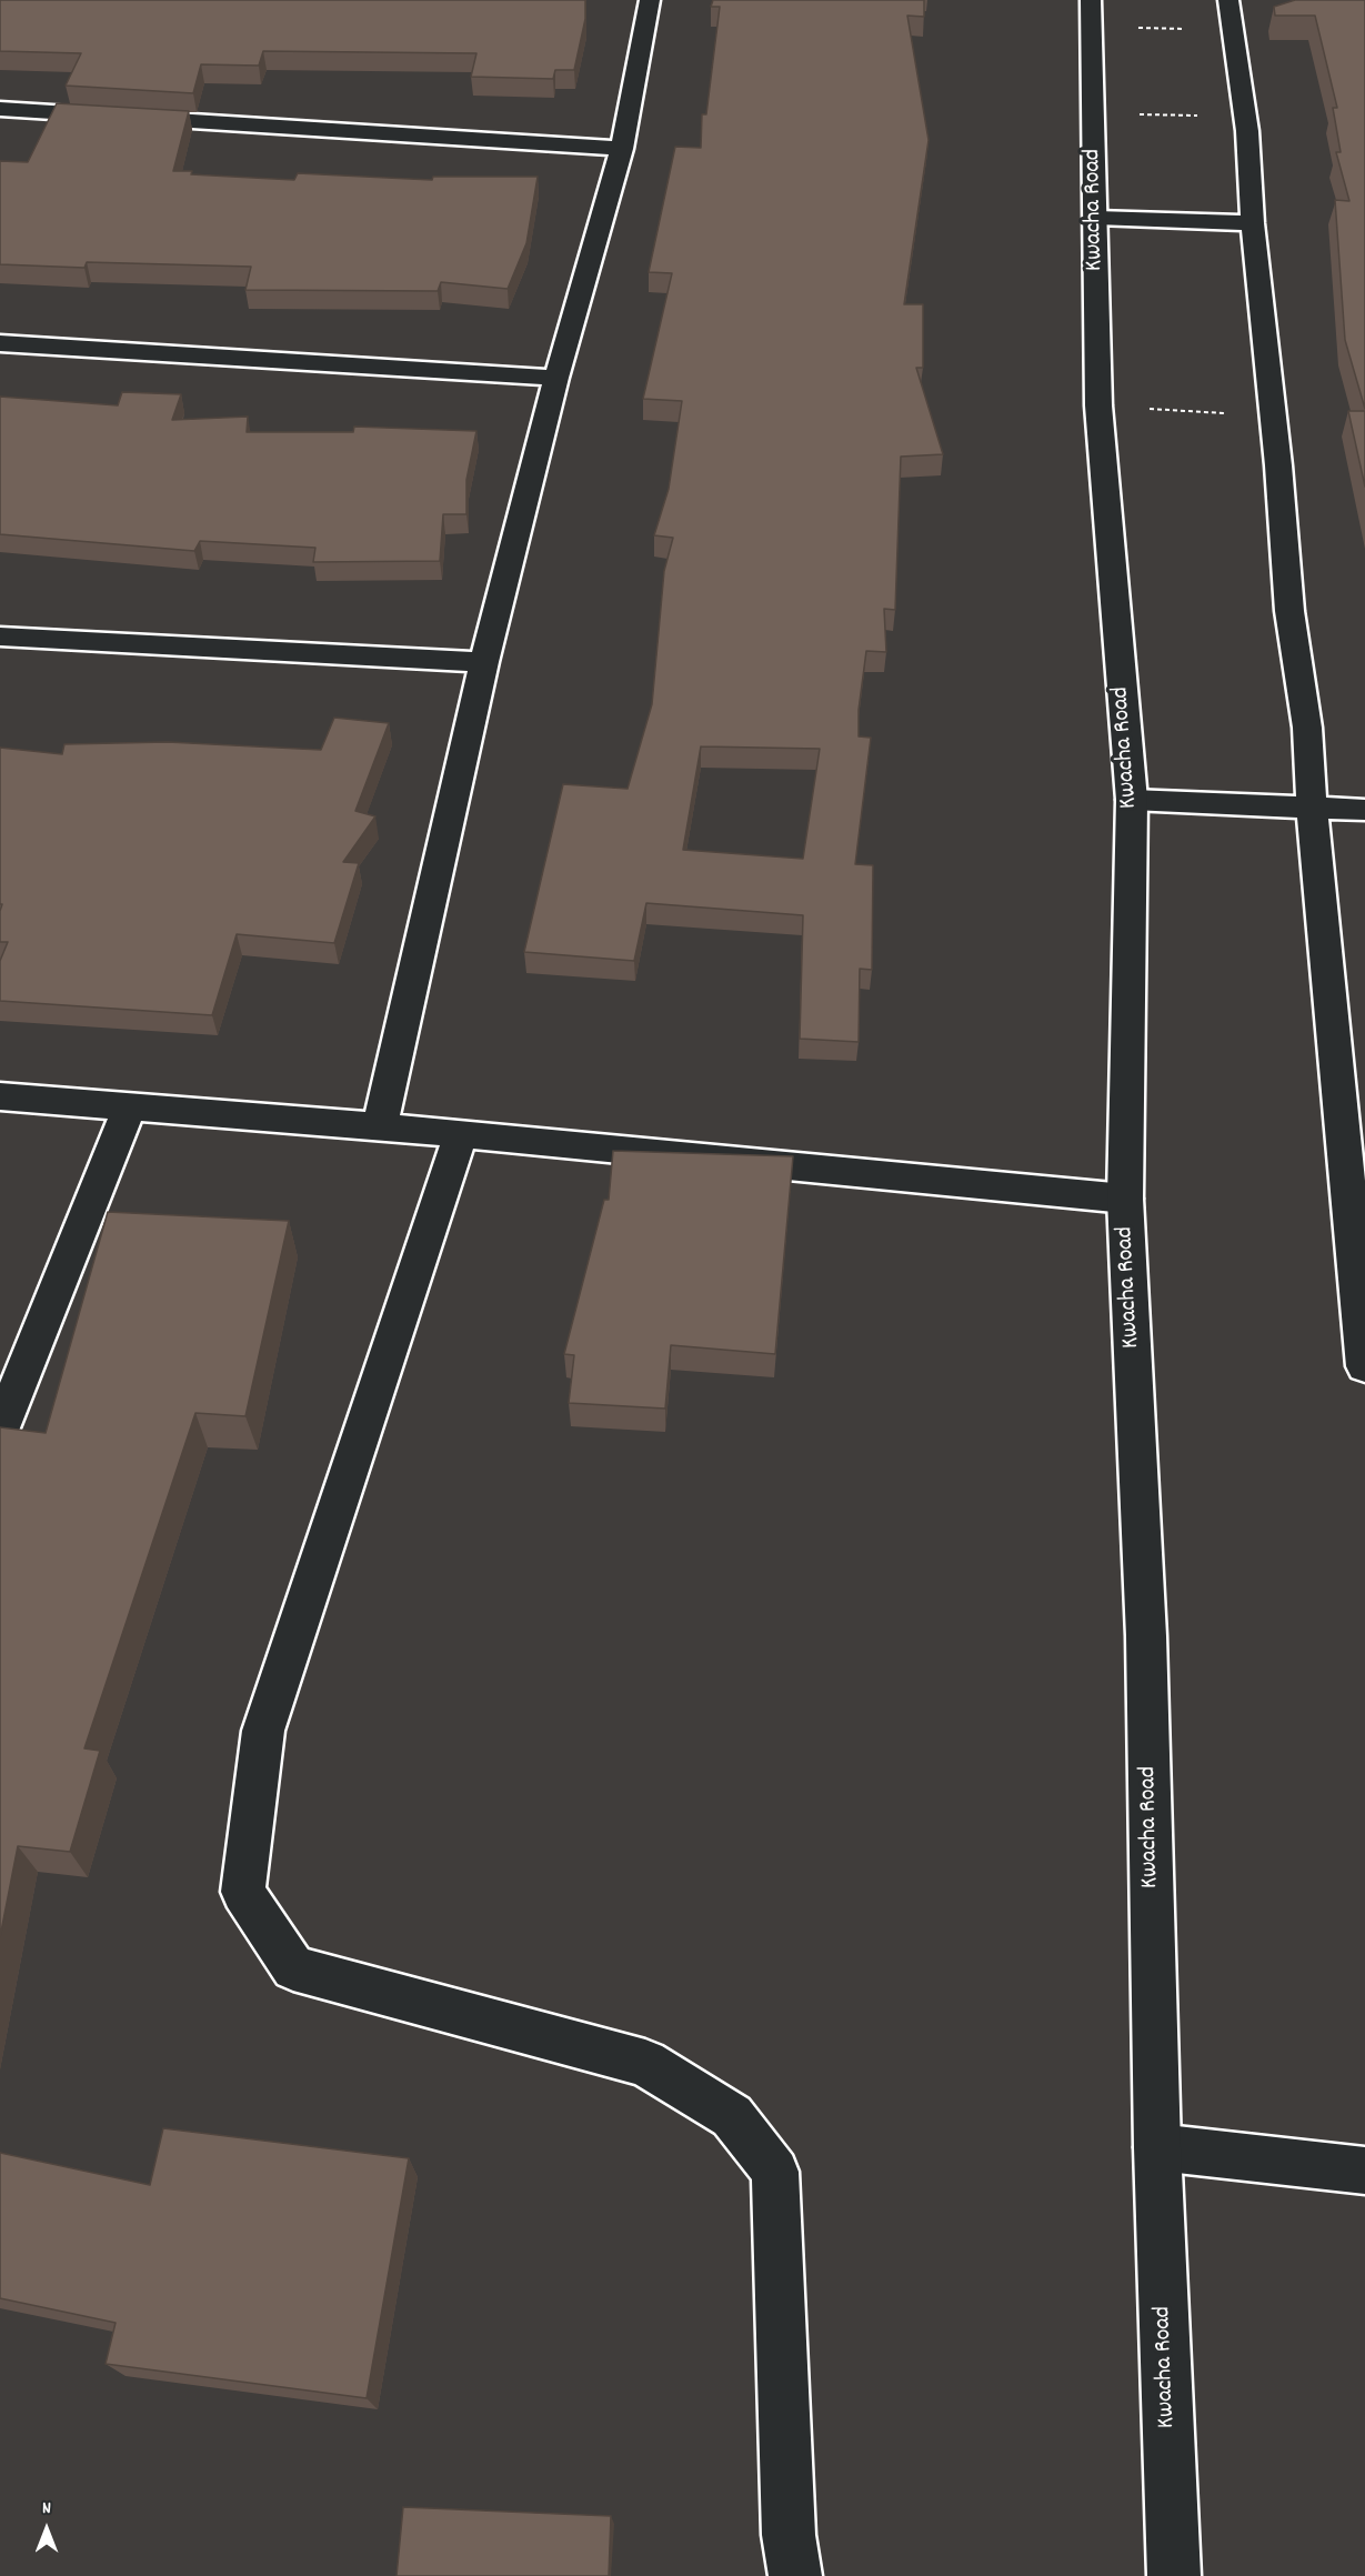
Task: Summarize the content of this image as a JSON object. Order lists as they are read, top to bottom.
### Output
{
  "streets": {
    "street": ["Kwacha Road"]
  },
  "north": "top"
}
